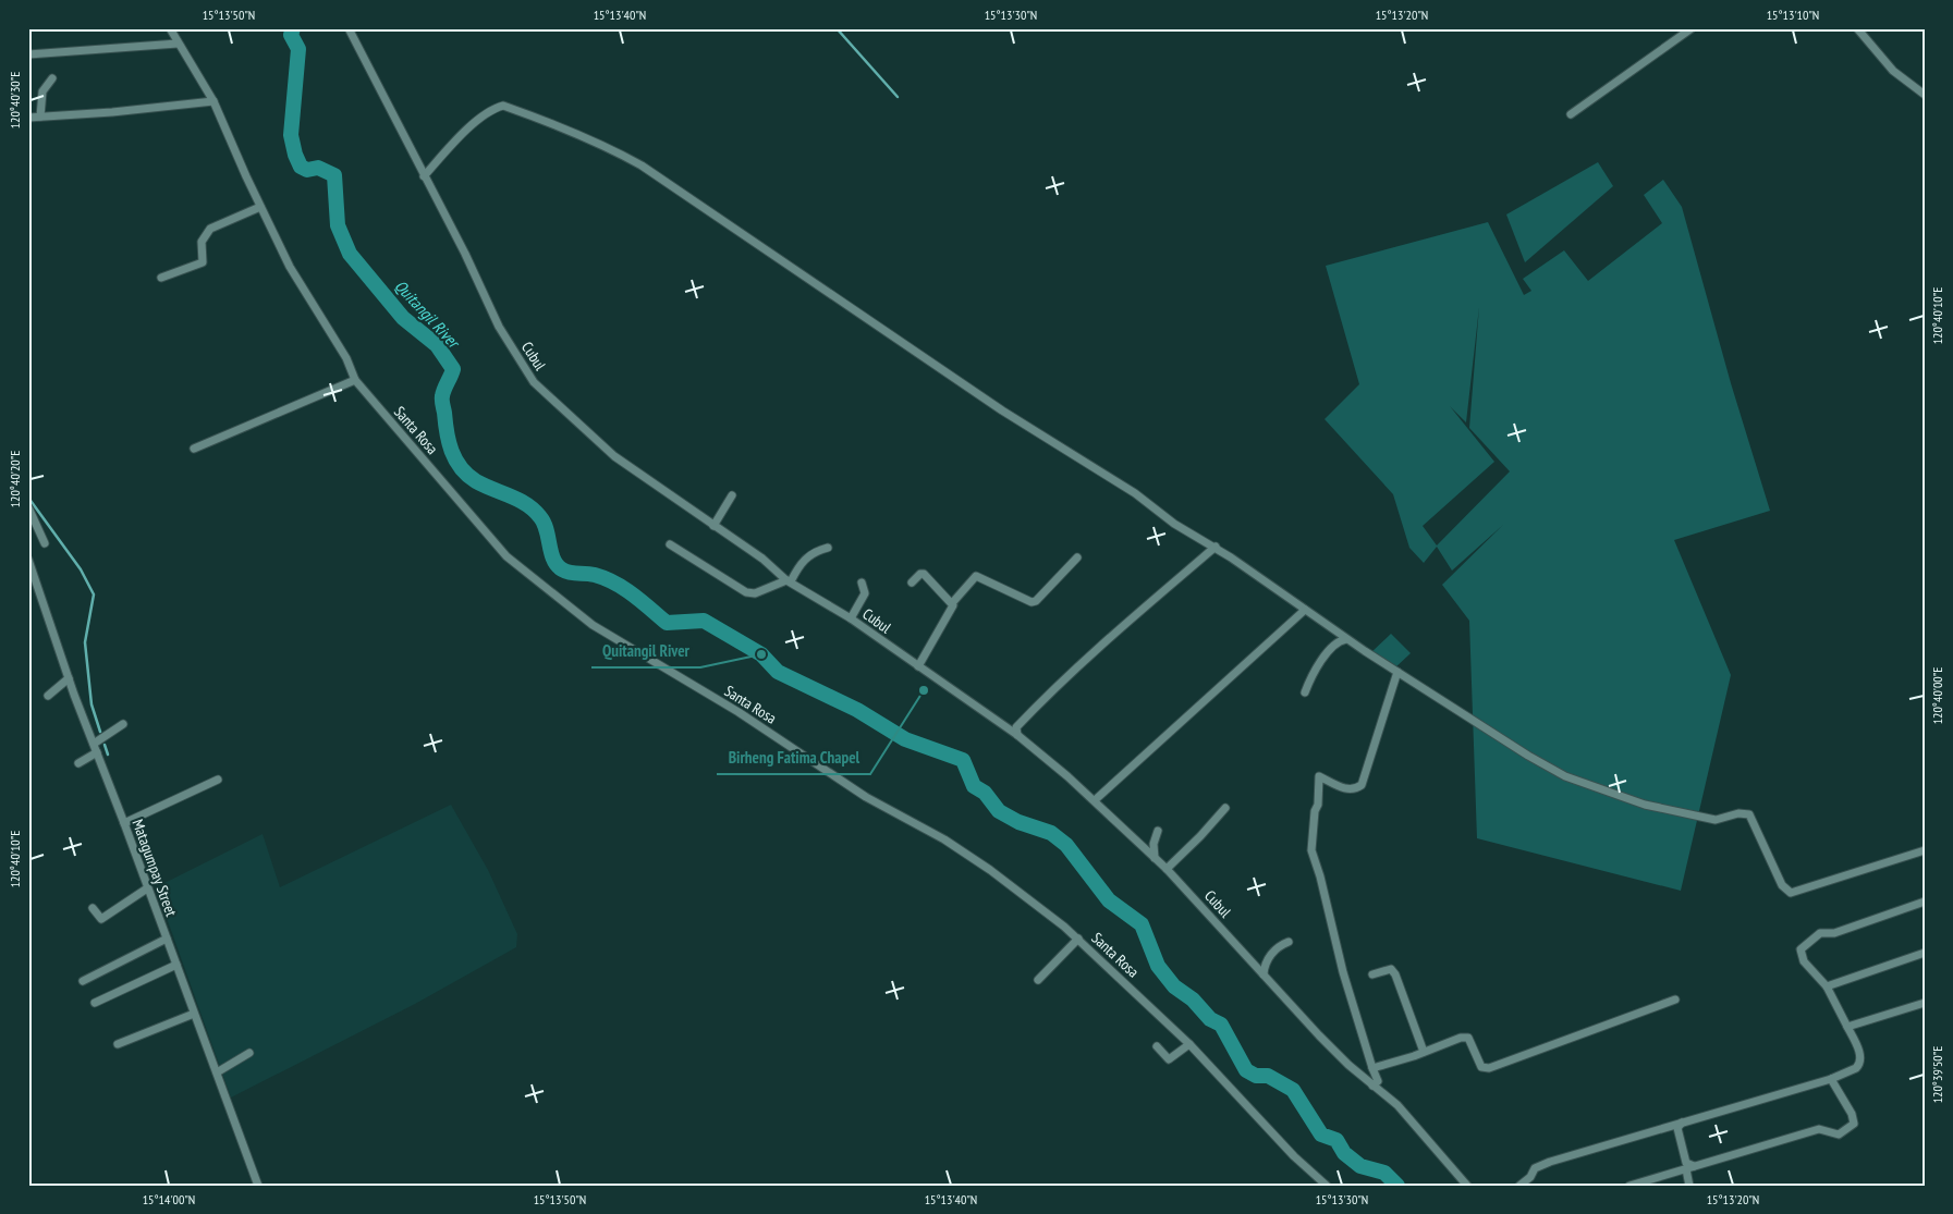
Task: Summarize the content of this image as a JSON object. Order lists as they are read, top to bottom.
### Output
{
  "streets": {
    "street": ["Cubul", "Santa Rosa", "Matagumpay Street"]
  },
  "water": ["Quitangil River"],
  "places": ["Quitangil River", "Birheng Fatima Chapel"],
  "coordinates": [
    "15°13'50\"N",
    "15°13'40\"N",
    "15°13'30\"N",
    "15°13'20\"N",
    "15°13'10\"N",
    "120°40'30\"E",
    "120°40'10\"E",
    "120°40'20\"E",
    "120°40'00\"E",
    "120°39'50\"E",
    "15°14'00\"N"
  ]
}
